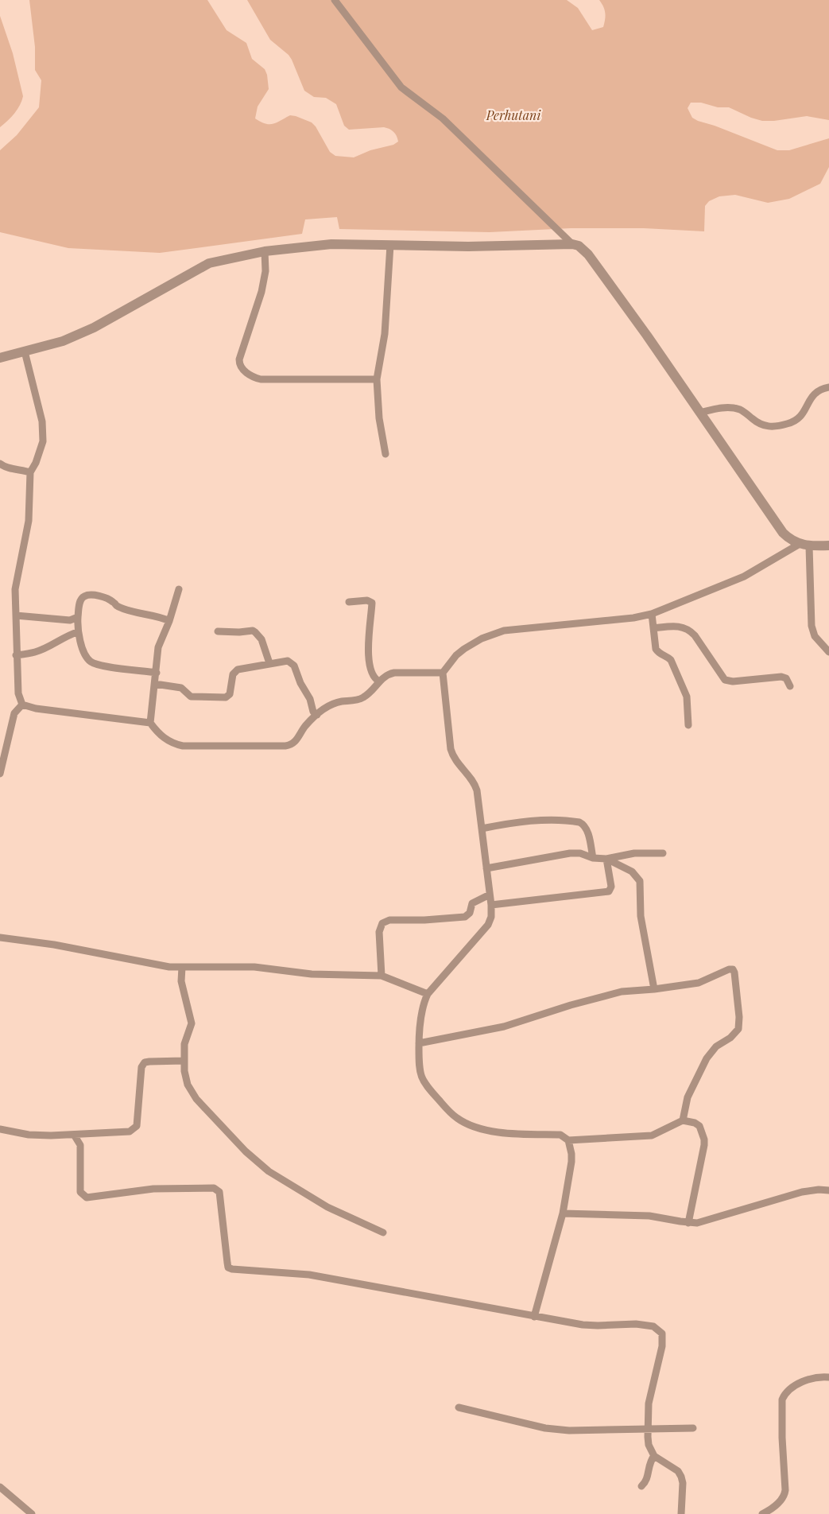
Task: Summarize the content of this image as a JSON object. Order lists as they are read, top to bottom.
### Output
{
  "parks": ["Perhutani"]
}
